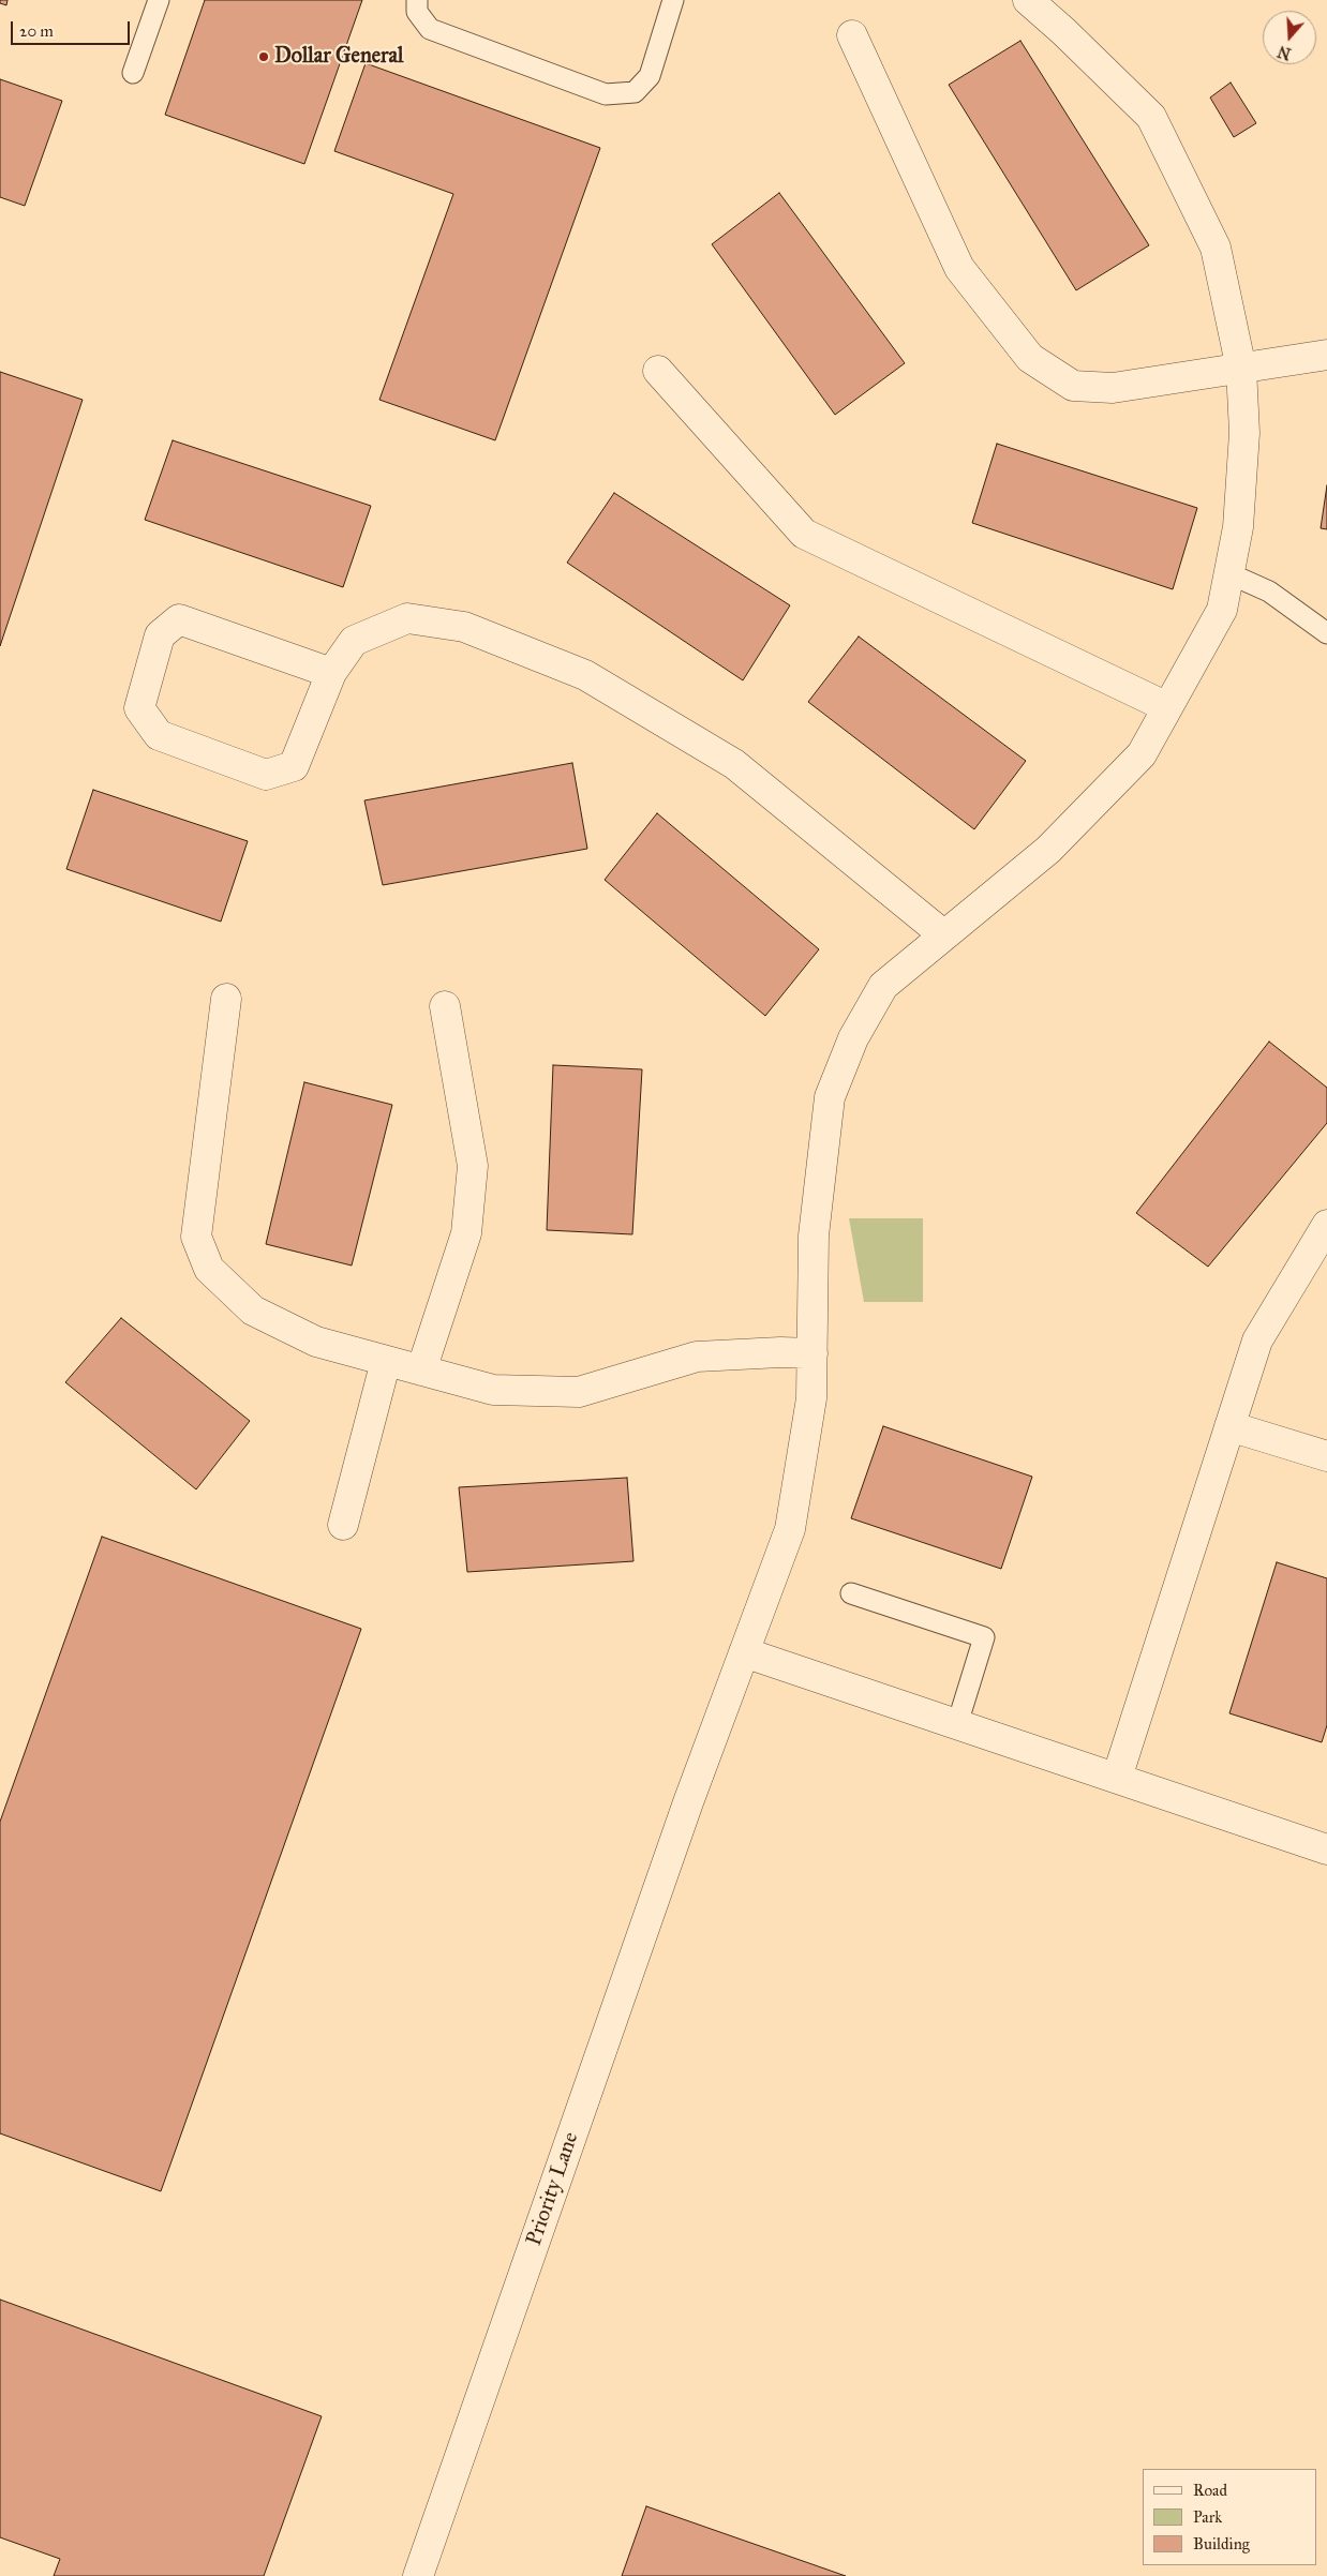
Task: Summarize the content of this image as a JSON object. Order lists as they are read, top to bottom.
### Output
{
  "streets": {
    "street": ["Priority Lane"]
  },
  "places": ["Dollar General"],
  "legend": ["Road", "Park", "Building"],
  "scale_bar": "20 m",
  "north": "bottom"
}
